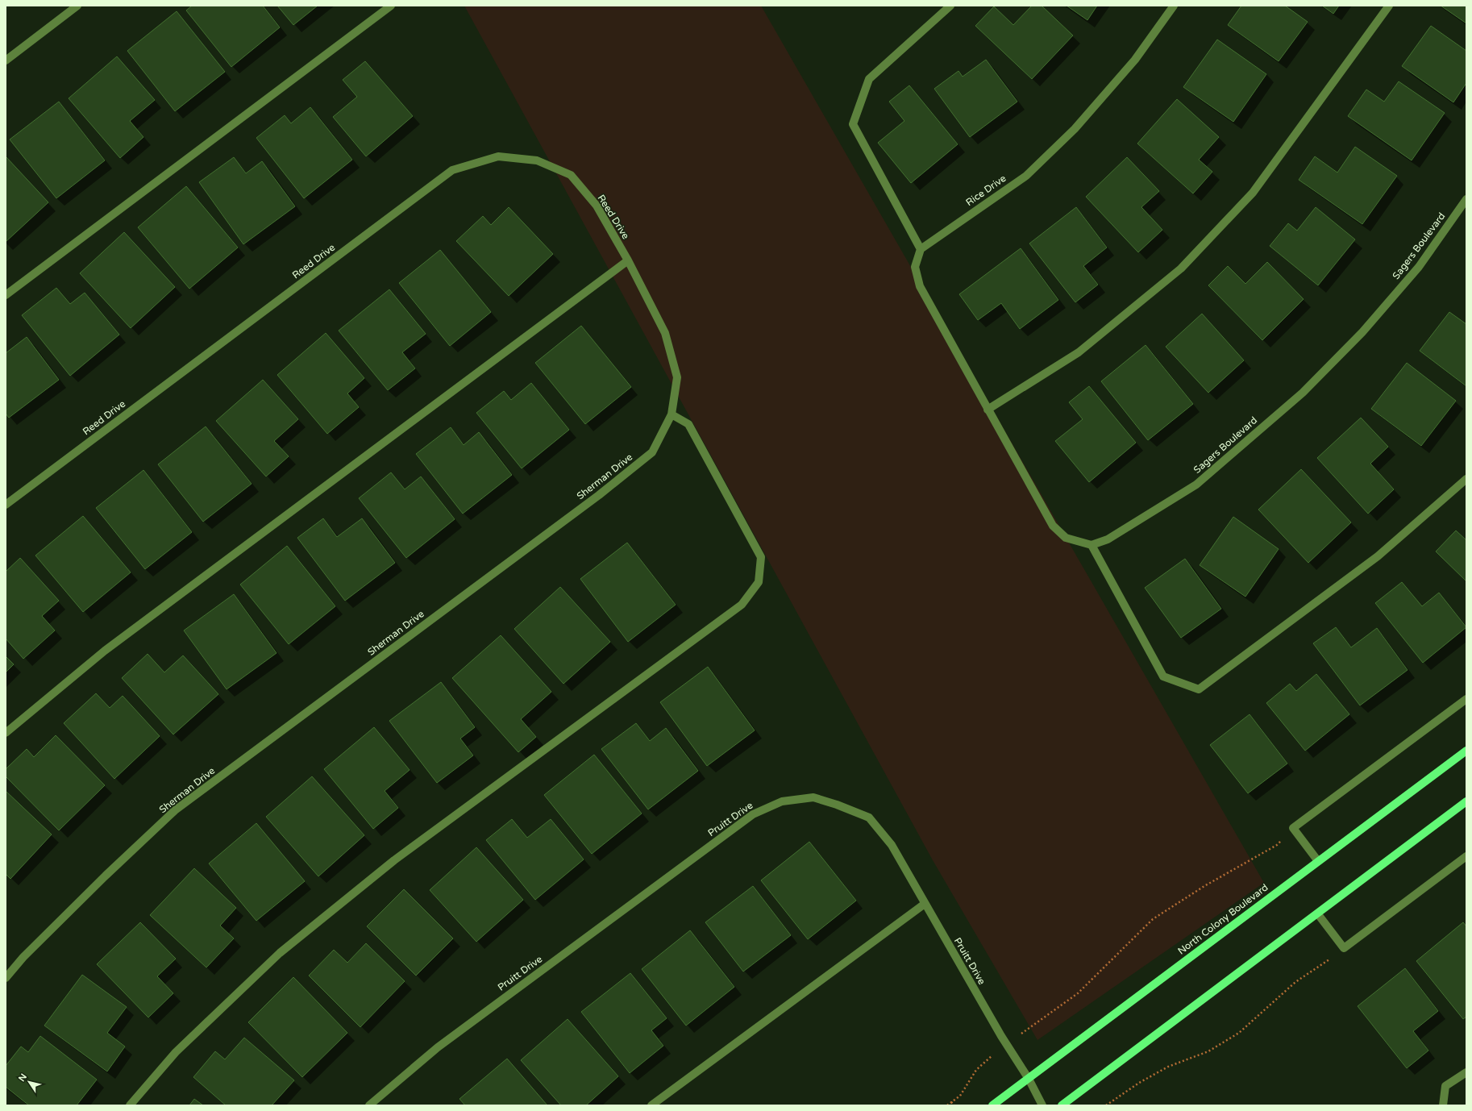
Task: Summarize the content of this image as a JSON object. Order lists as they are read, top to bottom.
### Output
{
  "streets": {
    "main road": ["North Colony Boulevard"],
    "street": [
      "Rice Drive",
      "Reed Drive",
      "Sagers Boulevard",
      "Sherman Drive",
      "Pruitt Drive"
    ]
  },
  "crossings": [
    ["Reed Drive", "Sherman Drive"],
    ["Pruitt Drive", "North Colony Boulevard"]
  ],
  "north": "top left"
}
